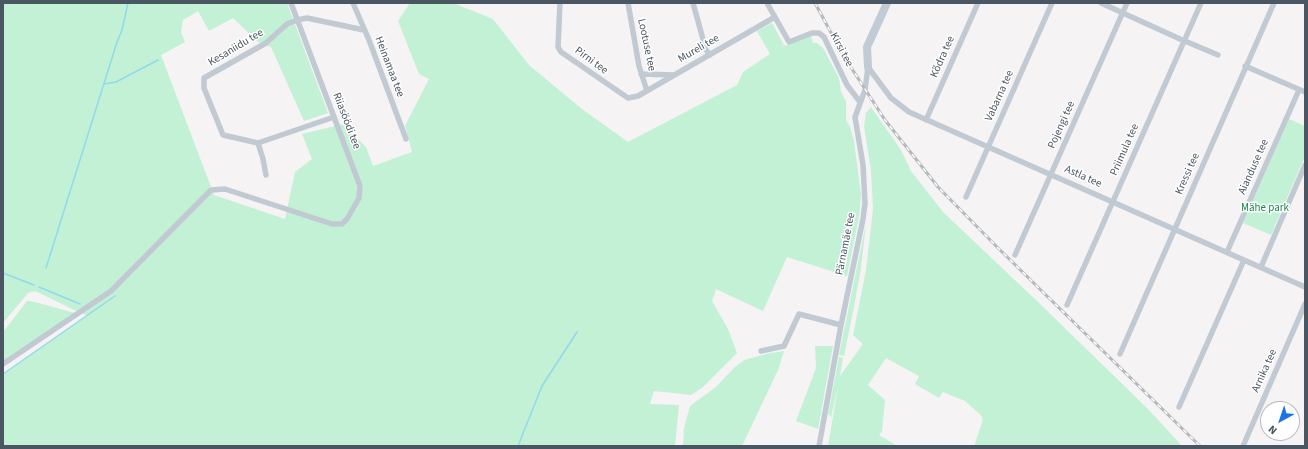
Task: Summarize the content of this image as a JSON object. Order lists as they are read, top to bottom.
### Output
{
  "streets": {
    "main road": ["Pärnamäe tee"],
    "street": [
      "Lootuse tee",
      "Kesaniidu tee",
      "Mureli tee",
      "Kirsi tee",
      "Kõdra tee",
      "Pirni tee",
      "Heinamaa tee",
      "Vabarna tee",
      "Riiasöödi tee",
      "Pojengi tee",
      "Priimula tee",
      "Aianduse tee",
      "Kressi tee",
      "Astla tee",
      "Arnika tee"
    ]
  },
  "crossings": [
    ["Lootuse tee", "Mureli tee"],
    ["Kesaniidu tee", "Riiasöödi tee"],
    ["Mureli tee", "Kirsi tee"],
    ["Mureli tee", "Pirni tee"],
    ["Kirsi tee", "Pärnamäe tee"],
    ["Kõdra tee", "Astla tee"],
    ["Vabarna tee", "Astla tee"],
    ["Pojengi tee", "Astla tee"],
    ["Priimula tee", "Astla tee"],
    ["Aianduse tee", "Astla tee"],
    ["Kressi tee", "Astla tee"],
    ["Astla tee", "Pärnamäe tee"]
  ],
  "parks": ["Mähe park"],
  "north": "bottom left"
}
